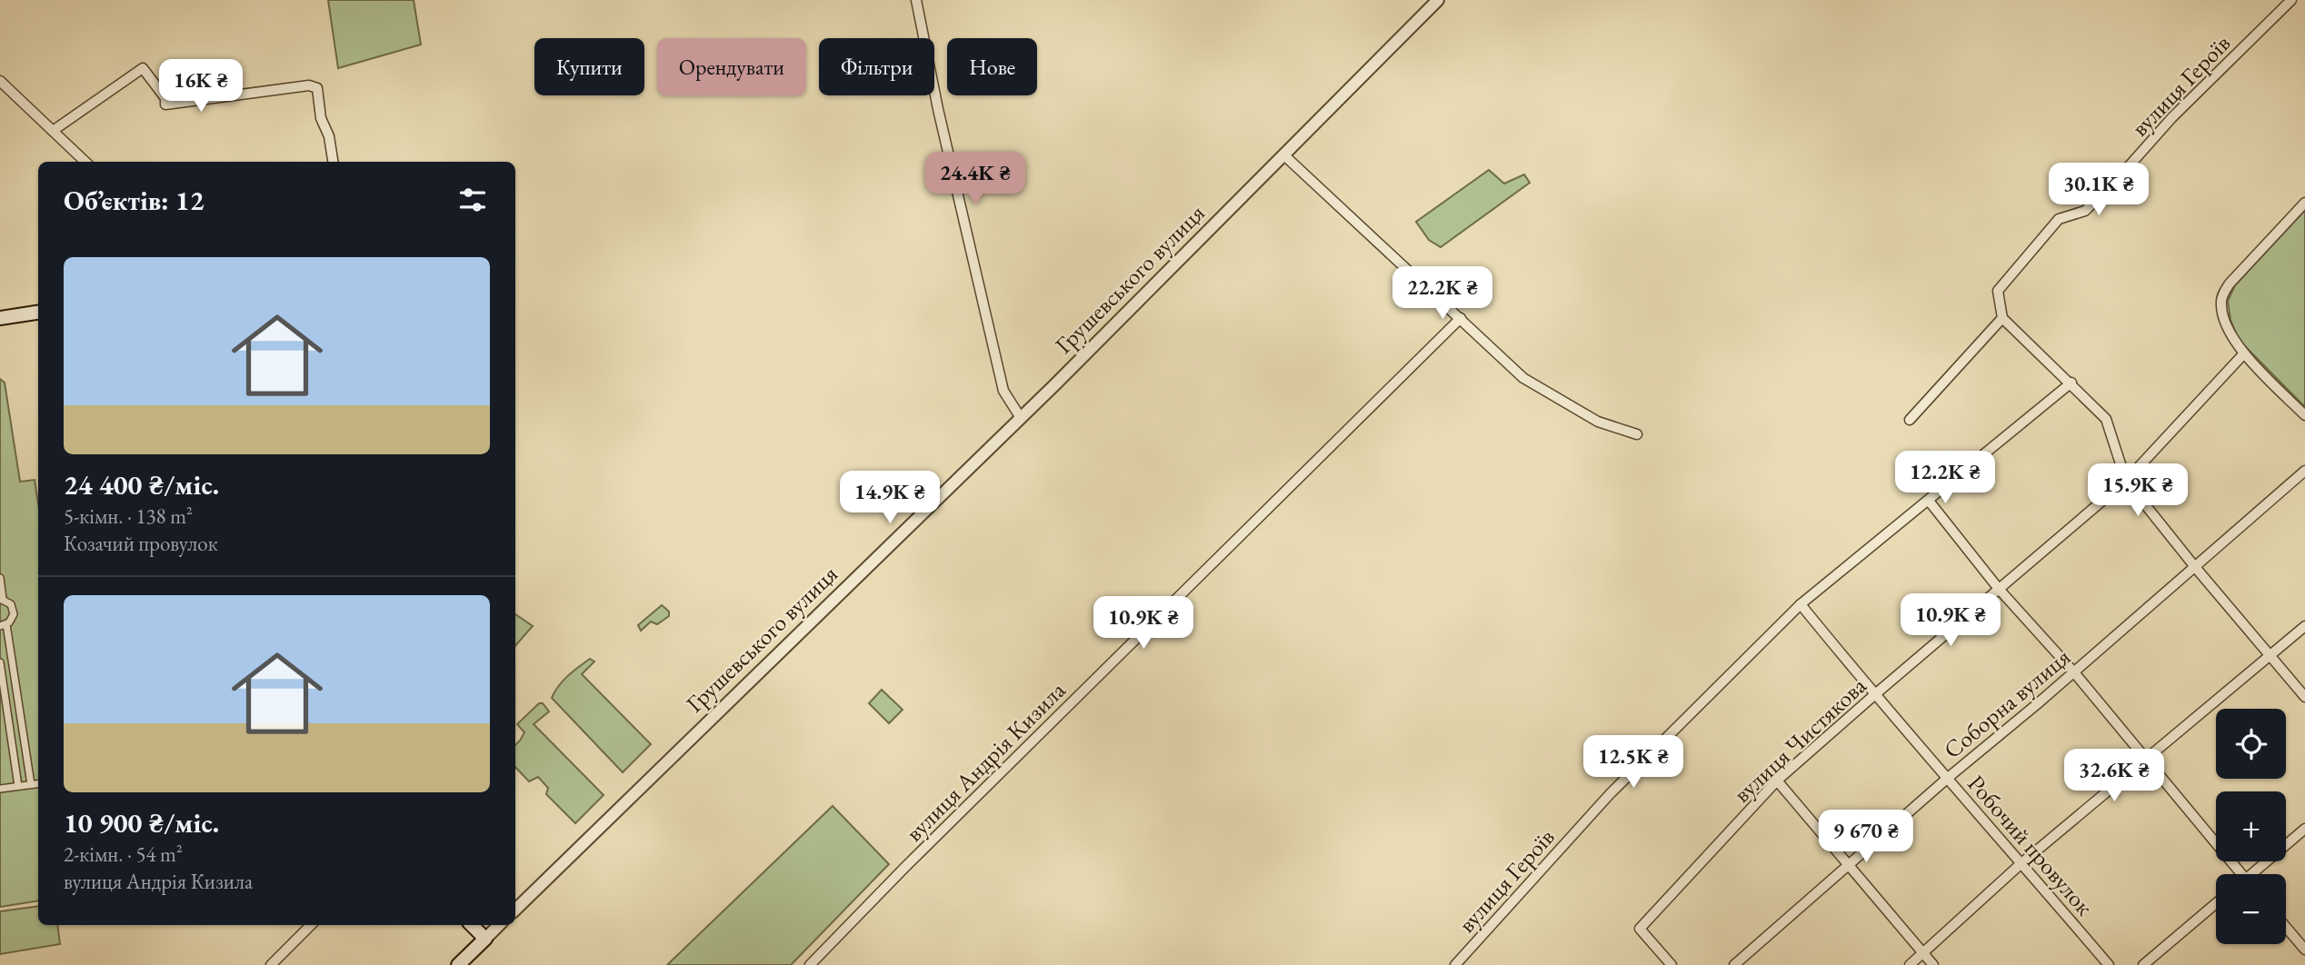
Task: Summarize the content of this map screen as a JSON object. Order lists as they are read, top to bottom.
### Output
{
  "streets": {
    "street": [
      "вулиця Героїв",
      "Грушевського вулиця",
      "Соборна вулиця",
      "вулиця Чистякова",
      "вулиця Андрія Кизила",
      "Робочий провулок"
    ]
  },
  "crossings": [
    ["вулиця Героїв", "Робочий провулок"],
    ["Соборна вулиця", "Робочий провулок"],
    ["вулиця Чистякова", "Робочий провулок"]
  ],
  "page": {
    "chip": [
      "Купити",
      "Орендувати",
      "Фільтри",
      "Нове"
    ],
    "price": [
      "16K ₴",
      "24.4K ₴",
      "30.1K ₴",
      "22.2K ₴",
      "12.2K ₴",
      "15.9K ₴",
      "14.9K ₴",
      "10.9K ₴",
      "10.9K ₴",
      "12.5K ₴",
      "32.6K ₴",
      "9 670 ₴"
    ],
    "heading": "Об’єктів: 12",
    "list": [
      {
        "name": "24 400 ₴/міс.",
        "note": "5-кімн. · 138 m² · Козачий провулок"
      },
      {
        "name": "10 900 ₴/міс.",
        "note": "2-кімн. · 54 m² · вулиця Андрія Кизила"
      }
    ],
    "map_buttons": ["+", "−"]
  }
}
